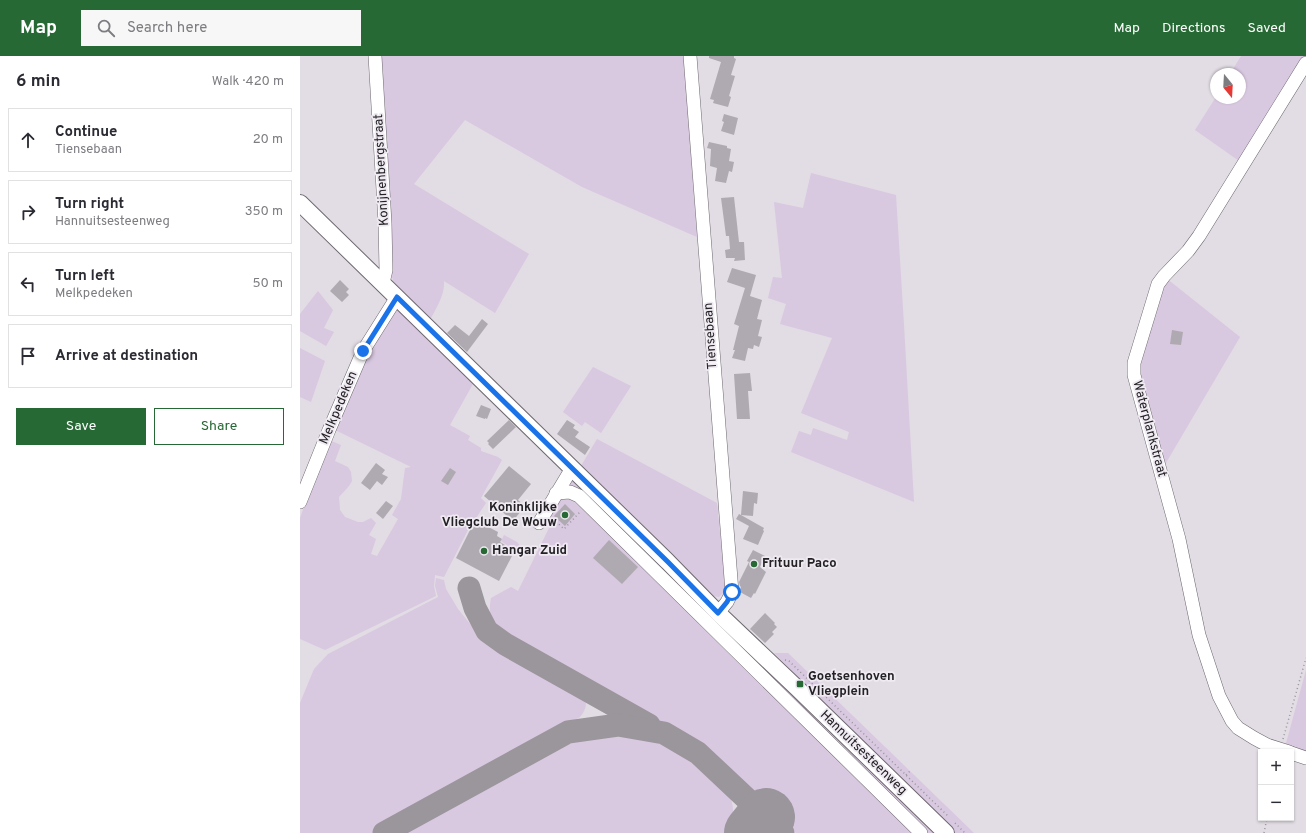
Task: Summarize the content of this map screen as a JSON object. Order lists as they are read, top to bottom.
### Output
{
  "streets": {
    "main road": ["Hannuitsesteenweg"],
    "street": [
      "Konijnenbergstraat",
      "Tiensebaan",
      "Melkpedeken",
      "Waterplankstraat"
    ]
  },
  "crossings": [
    ["Konijnenbergstraat", "Hannuitsesteenweg"],
    ["Tiensebaan", "Hannuitsesteenweg"],
    ["Melkpedeken", "Hannuitsesteenweg"]
  ],
  "places": {
    "other": ["Koninklijke Vliegclub De Wouw", "Hangar Zuid", "Frituur Paco"],
    "transit": ["Goetsenhoven Vliegplein"]
  },
  "north": "bottom",
  "page": {
    "header": "Map",
    "search": "Search here",
    "nav": ["Map", "Directions", "Saved"],
    "heading": ["6 min", "Walk · 420 m"],
    "list": [
      ["Continue", "Tiensebaan", "20 m"],
      ["Turn right", "Hannuitsesteenweg", "350 m"],
      ["Turn left", "Melkpedeken", "50 m"],
      "Arrive at destination"
    ],
    "buttons": ["Save", "Share"],
    "map_buttons": ["+", "−"]
  }
}
